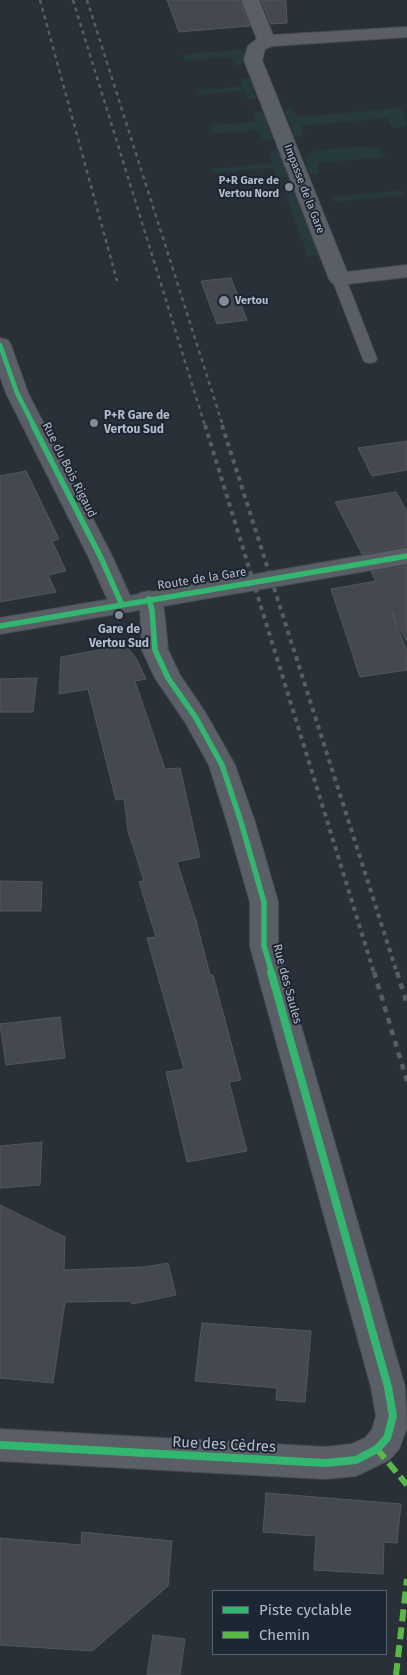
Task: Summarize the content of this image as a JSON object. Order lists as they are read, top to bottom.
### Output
{
  "streets": {
    "main road": ["Route de la Gare"],
    "street": [
      "Impasse de la Gare",
      "Rue du Bois Rigaud",
      "Rue des Saules",
      "Rue des Cèdres"
    ]
  },
  "crossings": [
    ["Rue du Bois Rigaud", "Route de la Gare"],
    ["Route de la Gare", "Rue des Saules"],
    ["Rue des Saules", "Rue des Cèdres"]
  ],
  "places": [
    "P+R Gare de Vertou Nord",
    "Vertou",
    "P+R Gare de Vertou Sud",
    "Gare de Vertou Sud"
  ],
  "legend": ["Piste cyclable", "Chemin"]
}
